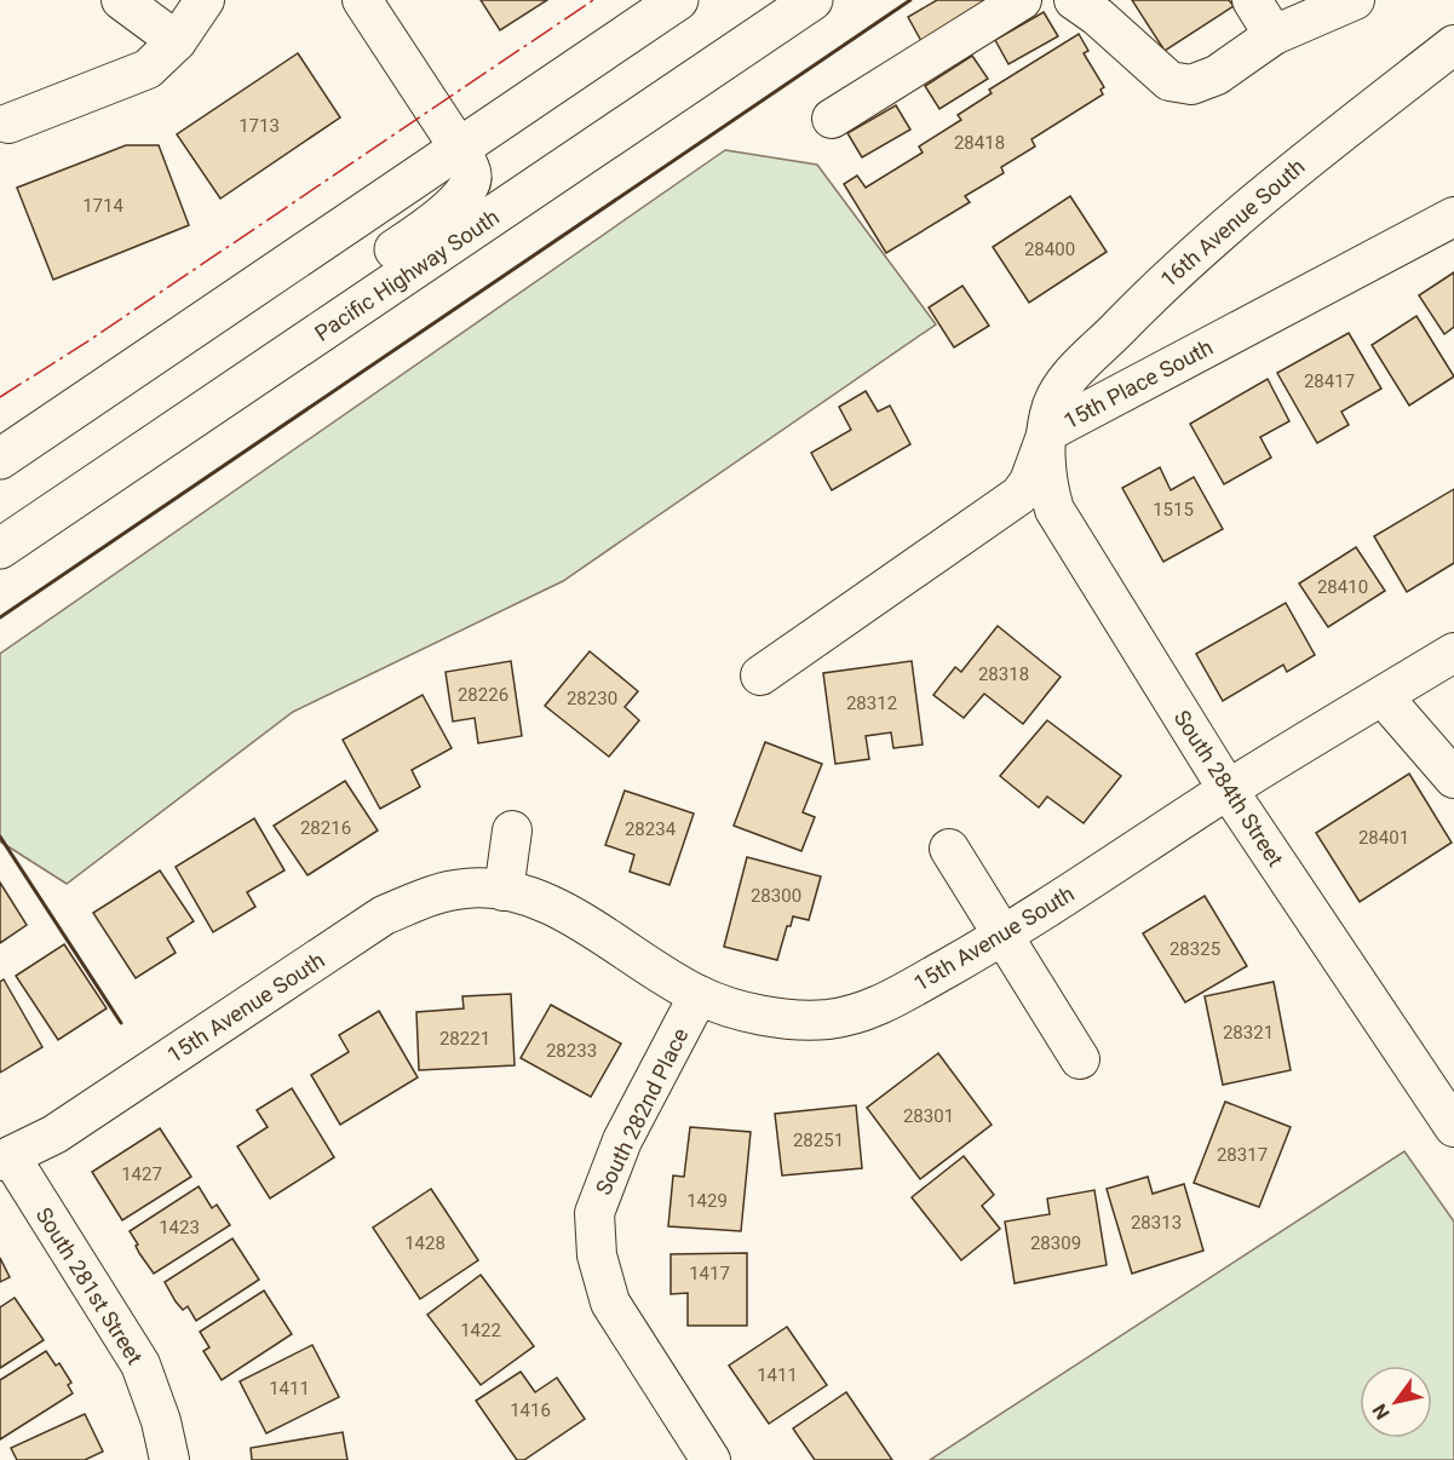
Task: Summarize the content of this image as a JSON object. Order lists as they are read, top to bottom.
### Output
{
  "streets": {
    "main road": ["Pacific Highway South"],
    "street": [
      "16th Avenue South",
      "15th Place South",
      "South 284th Street",
      "15th Avenue South",
      "South 282nd Place",
      "South 281st Street"
    ]
  },
  "crossings": [
    ["16th Avenue South", "15th Place South"],
    ["16th Avenue South", "South 284th Street"],
    ["15th Place South", "South 284th Street"],
    ["South 284th Street", "15th Avenue South"],
    ["15th Avenue South", "South 282nd Place"],
    ["15th Avenue South", "South 281st Street"]
  ],
  "house_numbers": [
    "1713",
    "28418",
    "1714",
    "28400",
    "28417",
    "1515",
    "28410",
    "28318",
    "28226",
    "28230",
    "28312",
    "28216",
    "28234",
    "28401",
    "28300",
    "28325",
    "28321",
    "28221",
    "28233",
    "28301",
    "28251",
    "28317",
    "1427",
    "1429",
    "28313",
    "1423",
    "1428",
    "28309",
    "1417",
    "1422",
    "1411",
    "1411",
    "1416"
  ],
  "north": "bottom left"
}
